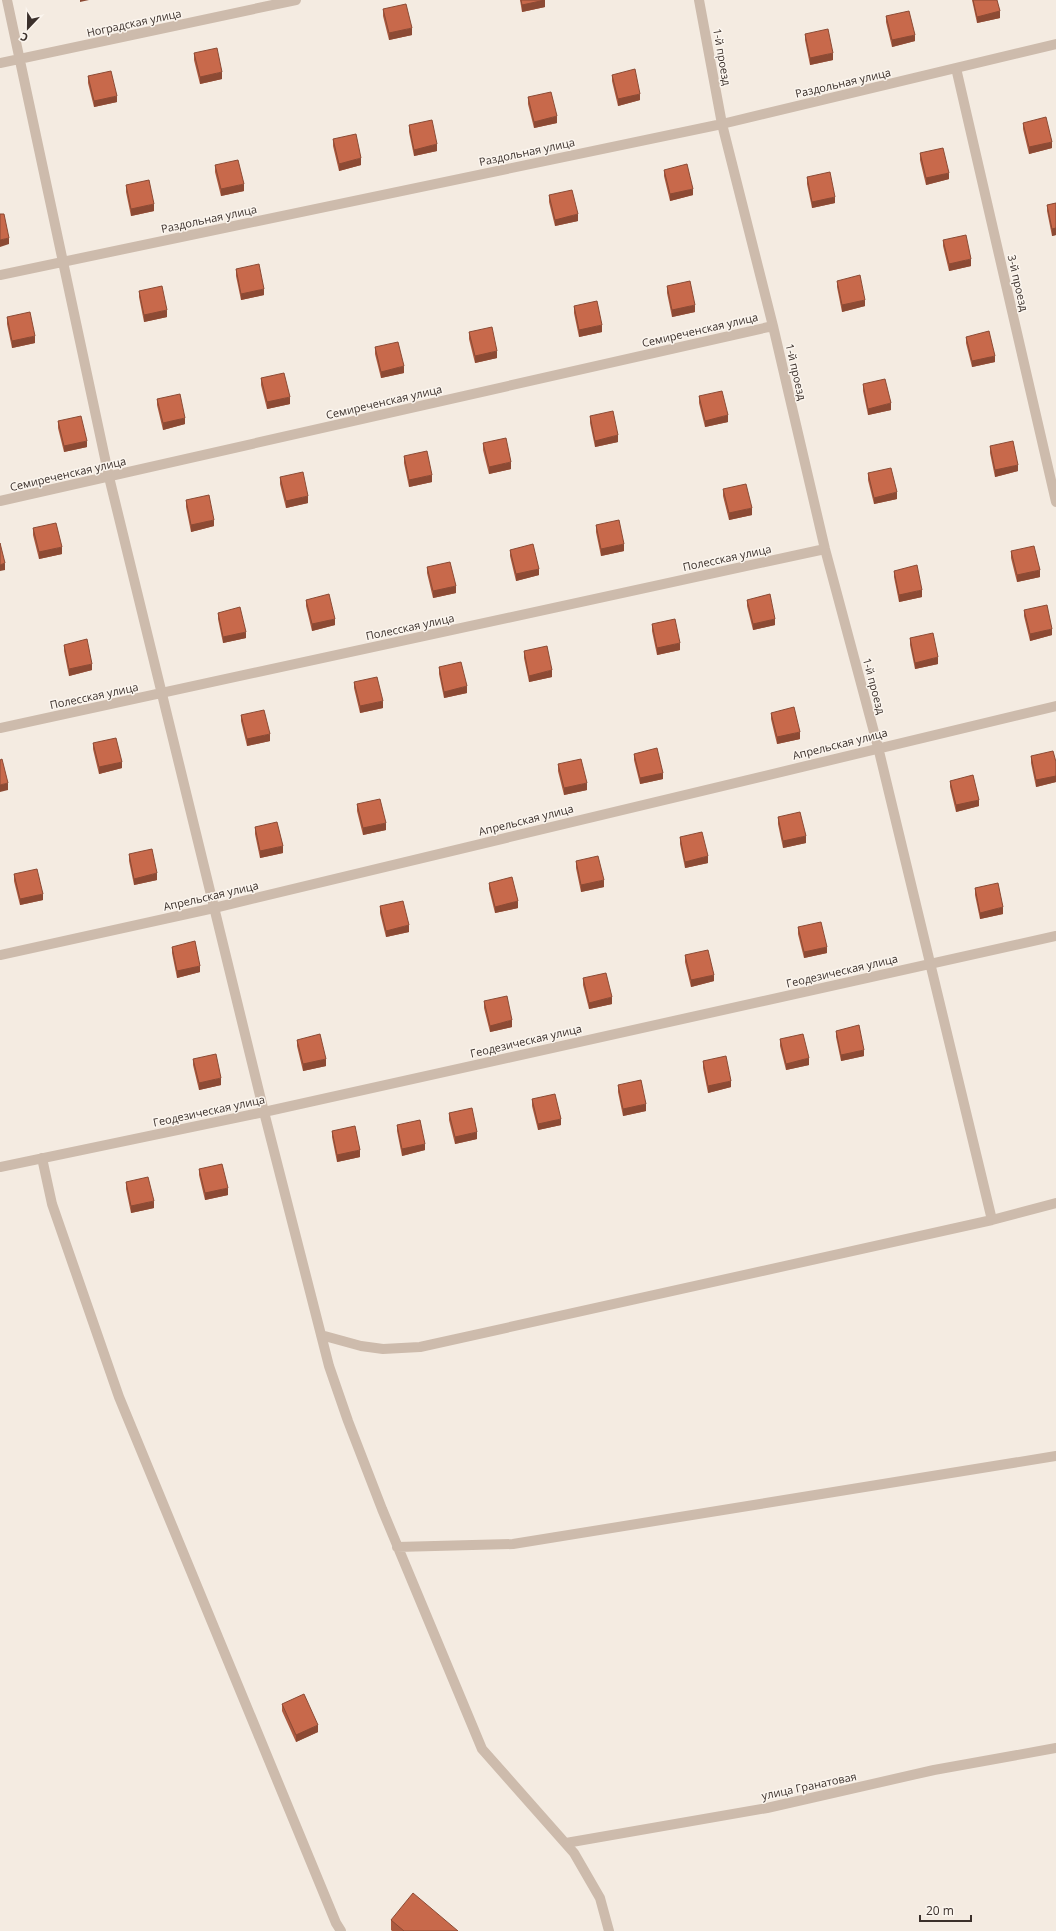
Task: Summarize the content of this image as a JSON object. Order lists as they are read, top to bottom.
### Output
{
  "streets": {
    "street": [
      "Ноградская улица",
      "1-й проезд",
      "Раздольная улица",
      "3-й проезд",
      "Семиреченская улица",
      "Полесская улица",
      "Апрельская улица",
      "Геодезическая улица",
      "улица Гранатовая"
    ]
  },
  "crossings": [
    ["1-й проезд", "Раздольная улица"],
    ["1-й проезд", "Семиреченская улица"],
    ["1-й проезд", "Полесская улица"],
    ["1-й проезд", "Апрельская улица"],
    ["1-й проезд", "Геодезическая улица"],
    ["Раздольная улица", "3-й проезд"]
  ],
  "scale_bar": "20 m",
  "north": "bottom"
}
